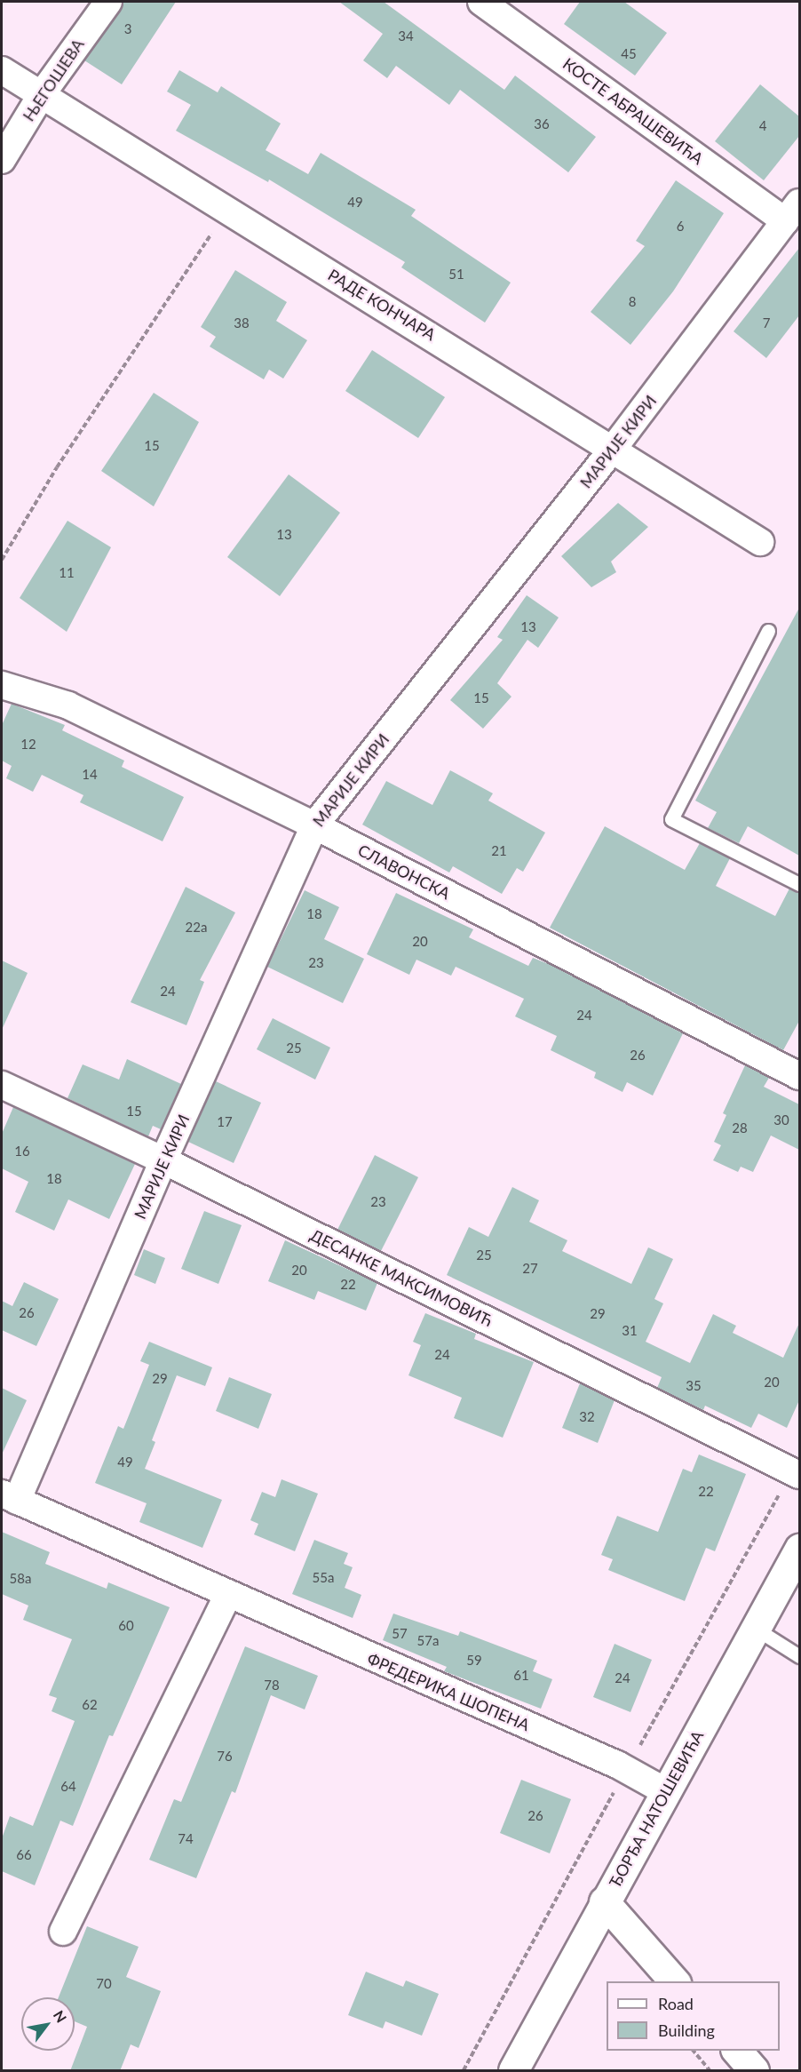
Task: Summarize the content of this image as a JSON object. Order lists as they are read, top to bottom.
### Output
{
  "streets": {
    "street": [
      "ЊЕГОШЕВА",
      "КОСТЕ АБРАШЕВИЋА",
      "РАДЕ КОНЧАРА",
      "МАРИЈЕ КИРИ",
      "СЛАВОНСКА",
      "ДЕСАНКЕ МАКСИМОВИЋ",
      "ФРЕДЕРИКА ШОПЕНА",
      "ЂОРЂА НАТОШЕВИЋА"
    ]
  },
  "crossings": [
    ["ЊЕГОШЕВА", "РАДЕ КОНЧАРА"],
    ["КОСТЕ АБРАШЕВИЋА", "МАРИЈЕ КИРИ"],
    ["РАДЕ КОНЧАРА", "МАРИЈЕ КИРИ"],
    ["МАРИЈЕ КИРИ", "СЛАВОНСКА"],
    ["МАРИЈЕ КИРИ", "ДЕСАНКЕ МАКСИМОВИЋ"],
    ["МАРИЈЕ КИРИ", "ФРЕДЕРИКА ШОПЕНА"],
    ["ФРЕДЕРИКА ШОПЕНА", "ЂОРЂА НАТОШЕВИЋА"]
  ],
  "house_numbers": [
    "3",
    "34",
    "45",
    "36",
    "4",
    "49",
    "6",
    "51",
    "8",
    "38",
    "7",
    "15",
    "13",
    "11",
    "13",
    "15",
    "12",
    "14",
    "21",
    "18",
    "22a",
    "20",
    "23",
    "24",
    "24",
    "25",
    "26",
    "15",
    "30",
    "17",
    "28",
    "16",
    "18",
    "23",
    "25",
    "27",
    "20",
    "22",
    "26",
    "29",
    "31",
    "24",
    "29",
    "20",
    "35",
    "32",
    "49",
    "22",
    "55a",
    "58a",
    "60",
    "57",
    "57a",
    "59",
    "61",
    "24",
    "78",
    "62",
    "76",
    "64",
    "26",
    "74",
    "66",
    "70"
  ],
  "legend": ["Road", "Building"],
  "north": "top right"
}
